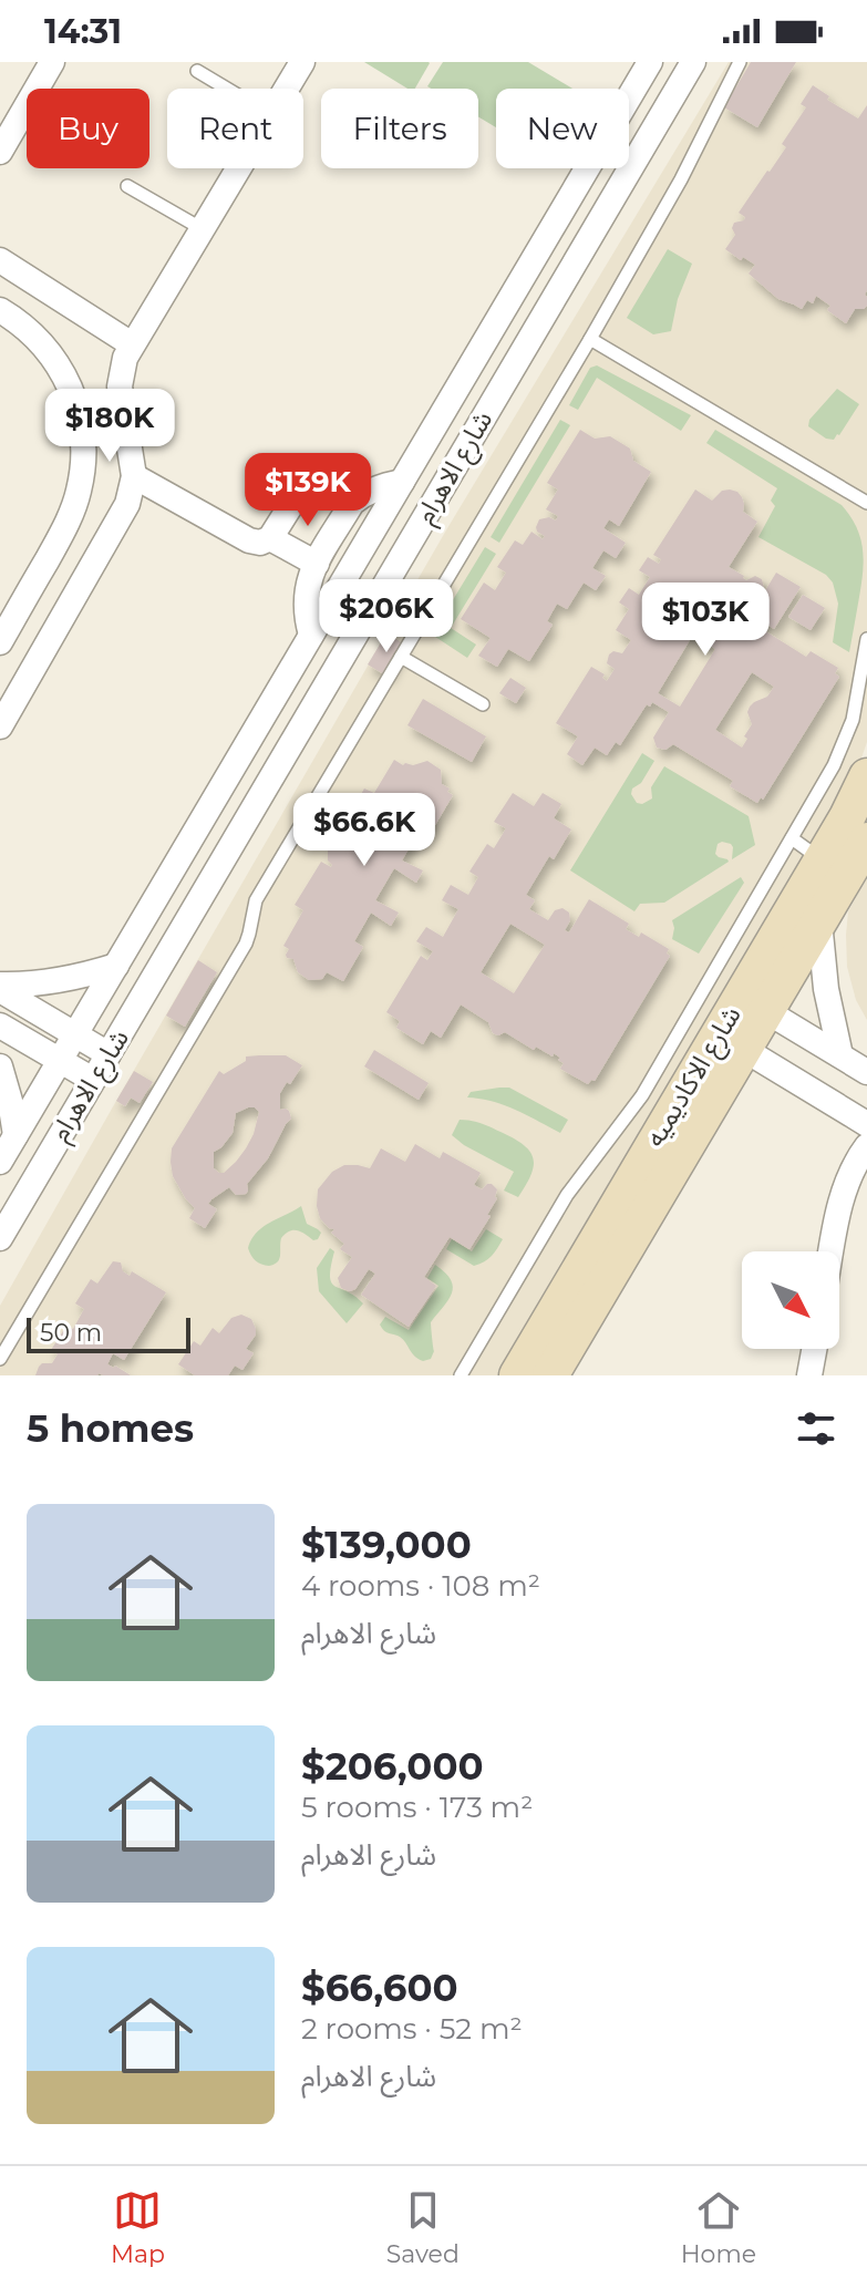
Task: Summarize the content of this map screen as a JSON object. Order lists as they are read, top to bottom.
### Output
{
  "streets": {
    "street": ["شارع الاهرام", "شارع الاكاديميه"]
  },
  "scale_bar": "50 m",
  "north": "bottom right",
  "page": {
    "status": "14:31",
    "chip": [
      "Buy",
      "Rent",
      "Filters",
      "New"
    ],
    "price": [
      "$180K",
      "$139K",
      "$206K",
      "$103K",
      "$66.6K"
    ],
    "scale": "50 m",
    "heading": "5 homes",
    "list": [
      {
        "name": "$139,000",
        "note": "4 rooms · 108 m² · شارع الاهرام"
      },
      {
        "name": "$206,000",
        "note": "5 rooms · 173 m² · شارع الاهرام"
      },
      {
        "name": "$66,600",
        "note": "2 rooms · 52 m² · شارع الاهرام"
      }
    ],
    "tabs": ["Map", "Saved", "Home"]
  }
}
